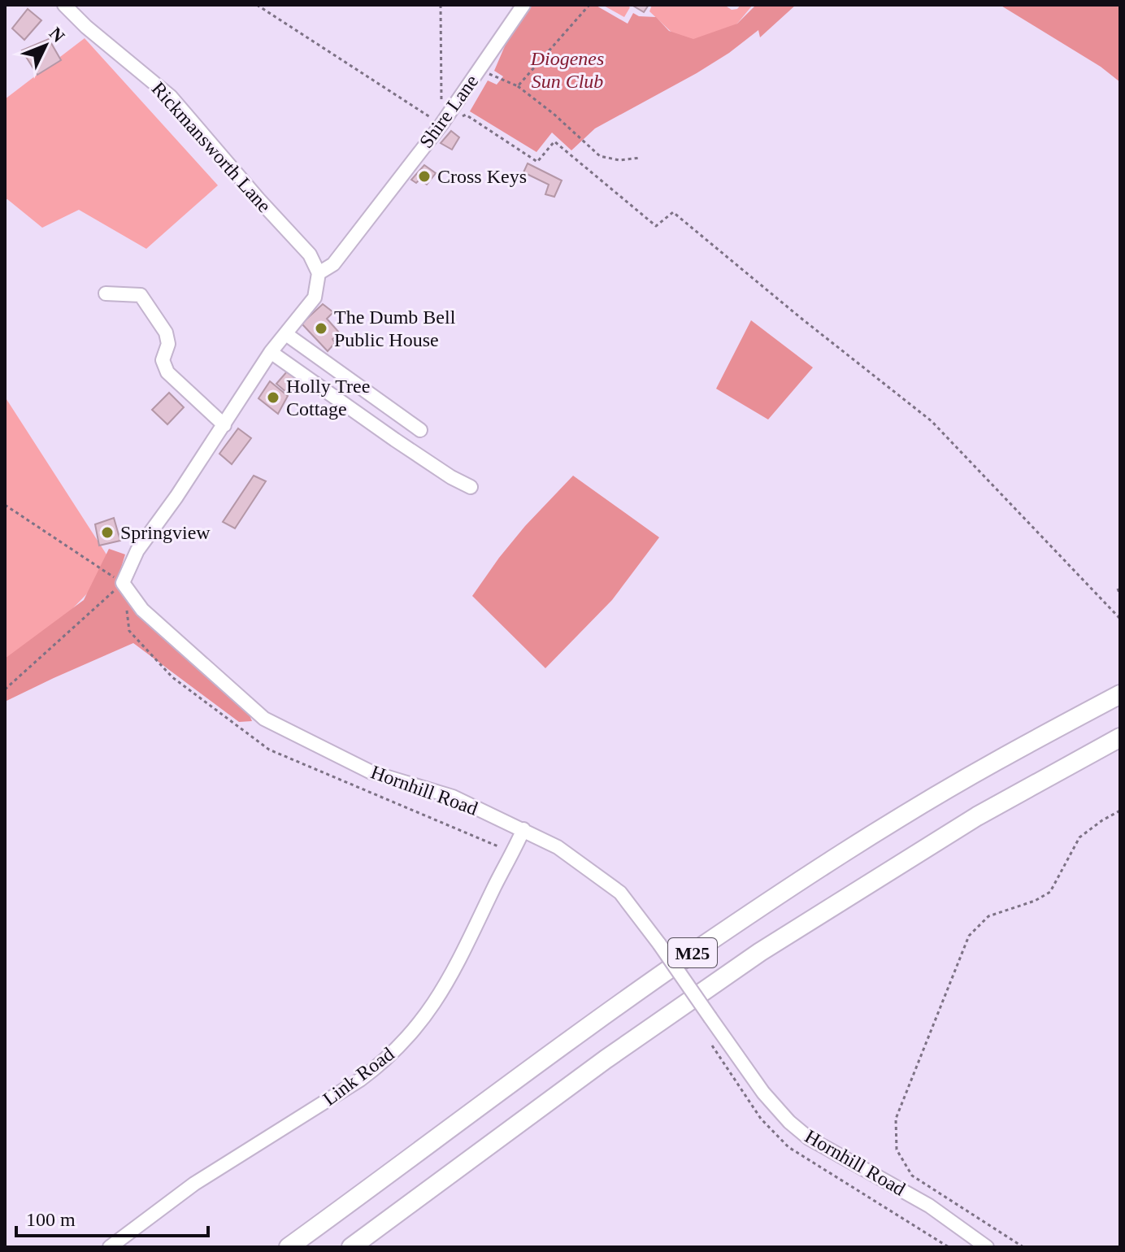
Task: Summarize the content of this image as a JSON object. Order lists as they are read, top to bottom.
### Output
{
  "streets": {
    "highway": ["M25"],
    "street": [
      "Shire Lane",
      "Rickmansworth Lane",
      "Hornhill Road",
      "Link Road"
    ]
  },
  "crossings": [
    ["Shire Lane", "Rickmansworth Lane"],
    ["Hornhill Road", "Link Road"]
  ],
  "parks": ["Diogenes Sun Club"],
  "places": [
    "Cross Keys",
    "The Dumb Bell Public House",
    "Holly Tree Cottage",
    "Springview"
  ],
  "scale_bar": "100 m",
  "north": "top right"
}
